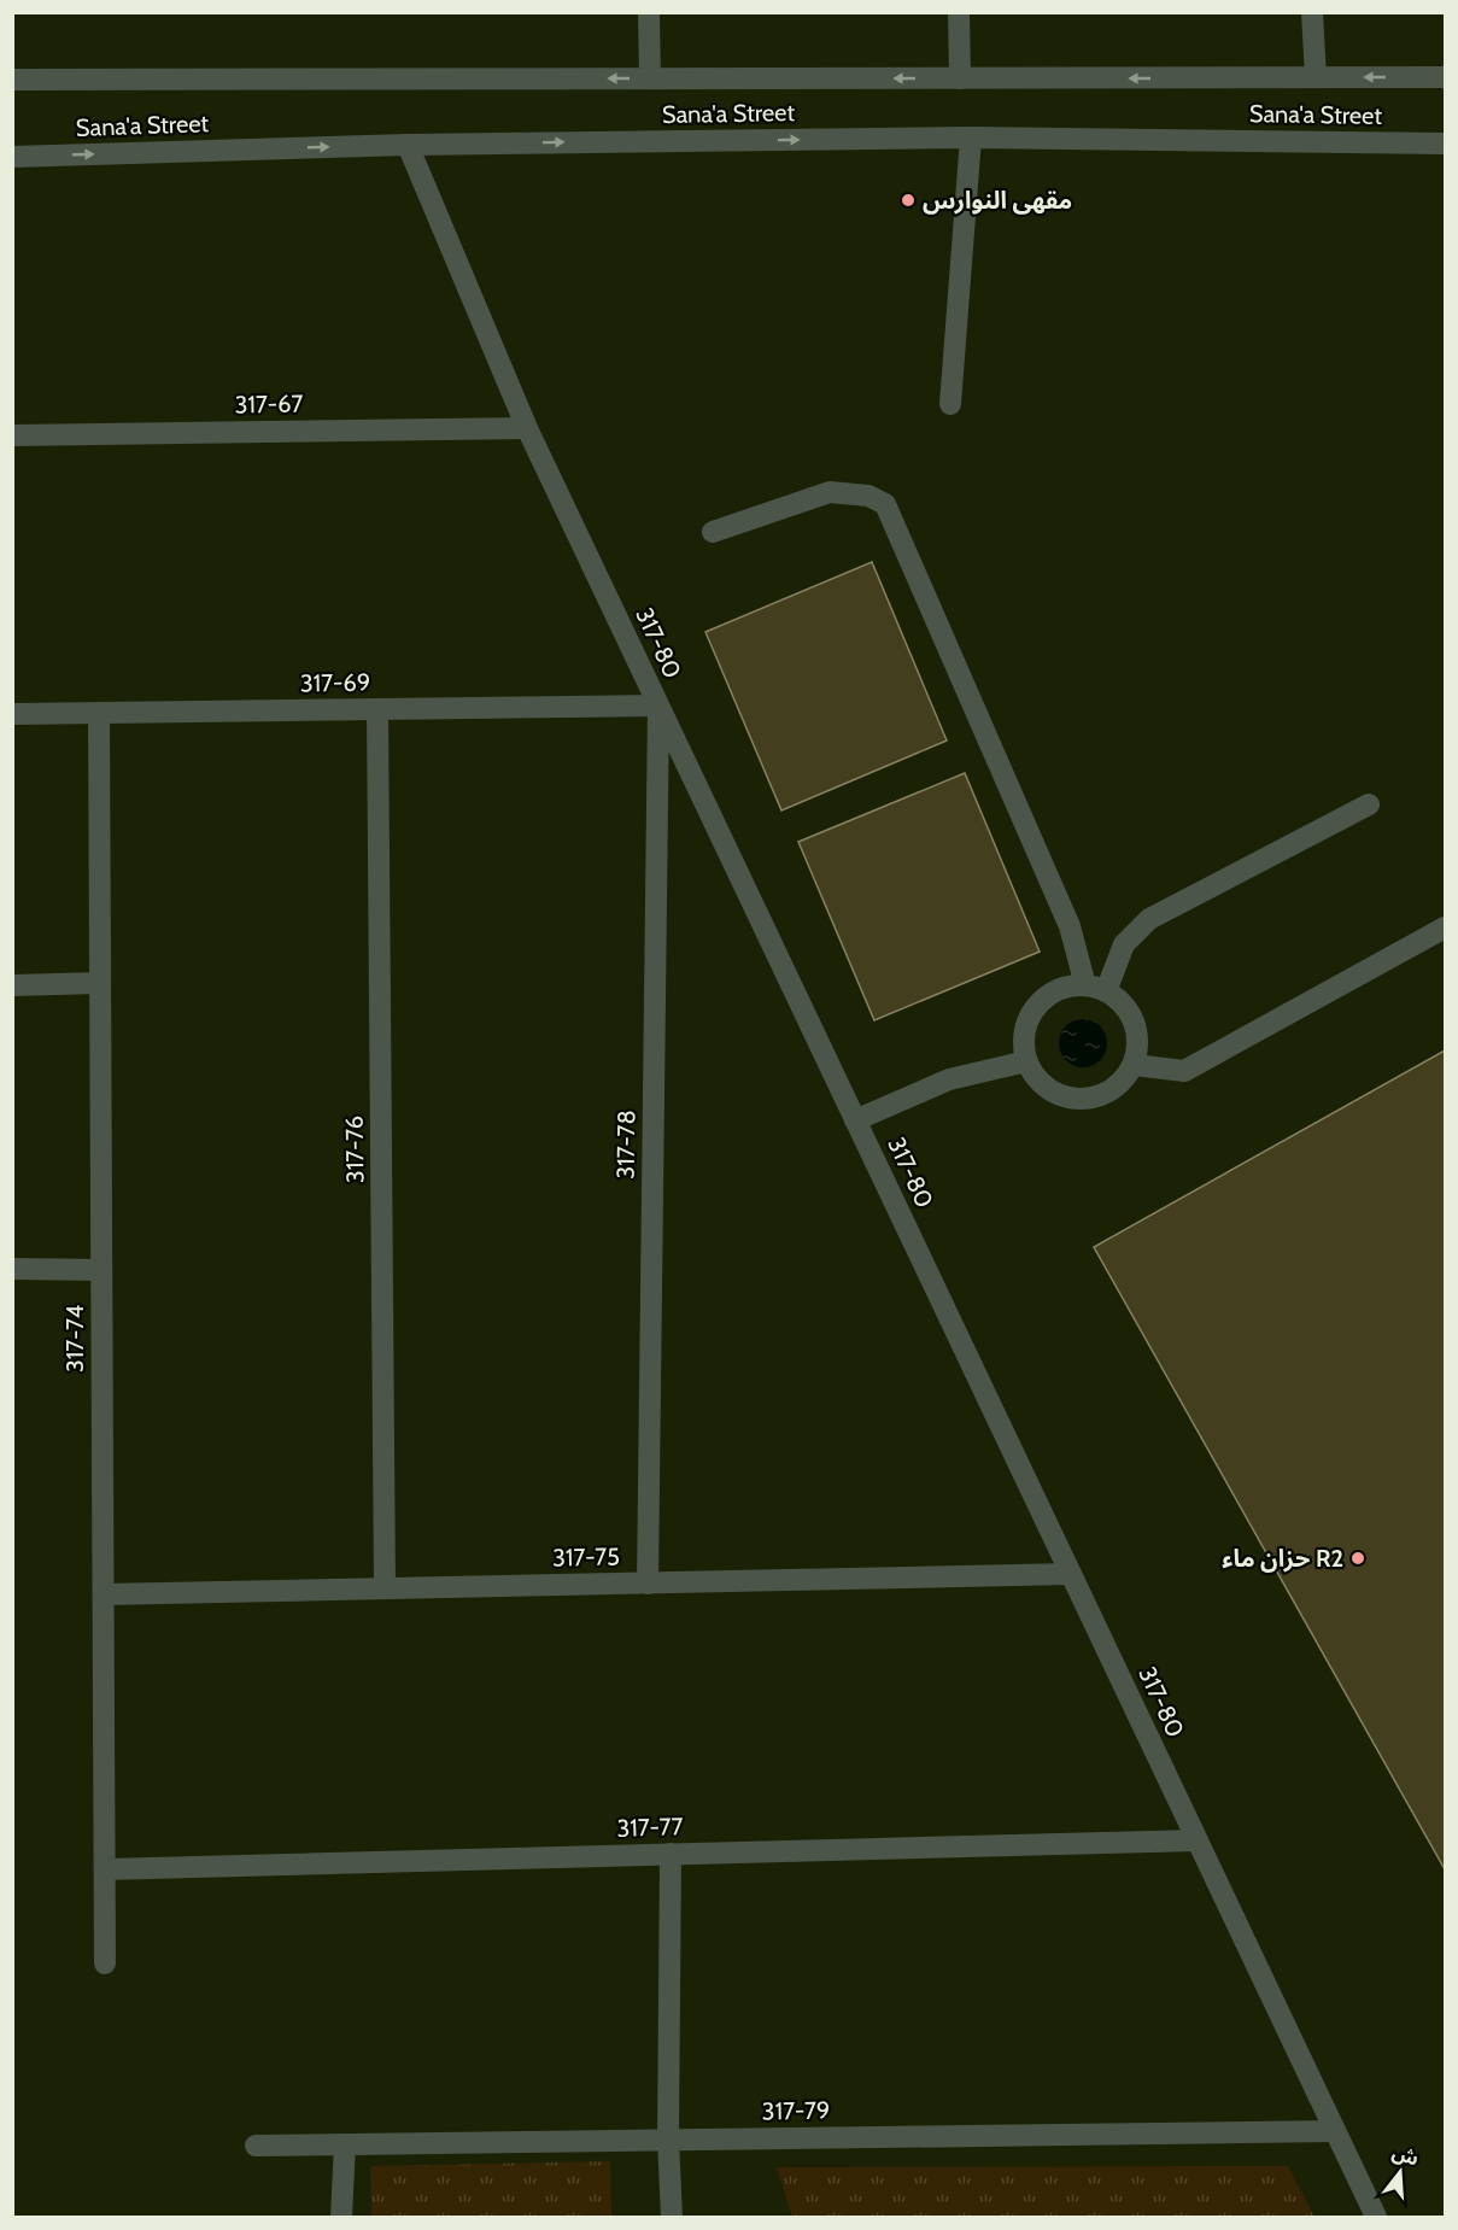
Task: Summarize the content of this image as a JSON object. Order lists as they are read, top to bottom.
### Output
{
  "streets": {
    "street": [
      "Sana'a Street",
      "317-67",
      "317-80",
      "317-69",
      "317-78",
      "317-76",
      "317-74",
      "317-75",
      "317-77",
      "317-79"
    ]
  },
  "crossings": [
    ["Sana'a Street", "317-80"],
    ["317-67", "317-80"],
    ["317-80", "317-69"],
    ["317-80", "317-78"],
    ["317-80", "317-75"],
    ["317-80", "317-77"],
    ["317-80", "317-79"],
    ["317-69", "317-78"],
    ["317-69", "317-76"],
    ["317-69", "317-74"],
    ["317-78", "317-75"],
    ["317-76", "317-75"],
    ["317-74", "317-75"],
    ["317-74", "317-77"]
  ],
  "places": ["مقهى النوارس", "حزان ماء R2"],
  "north": "top"
}
